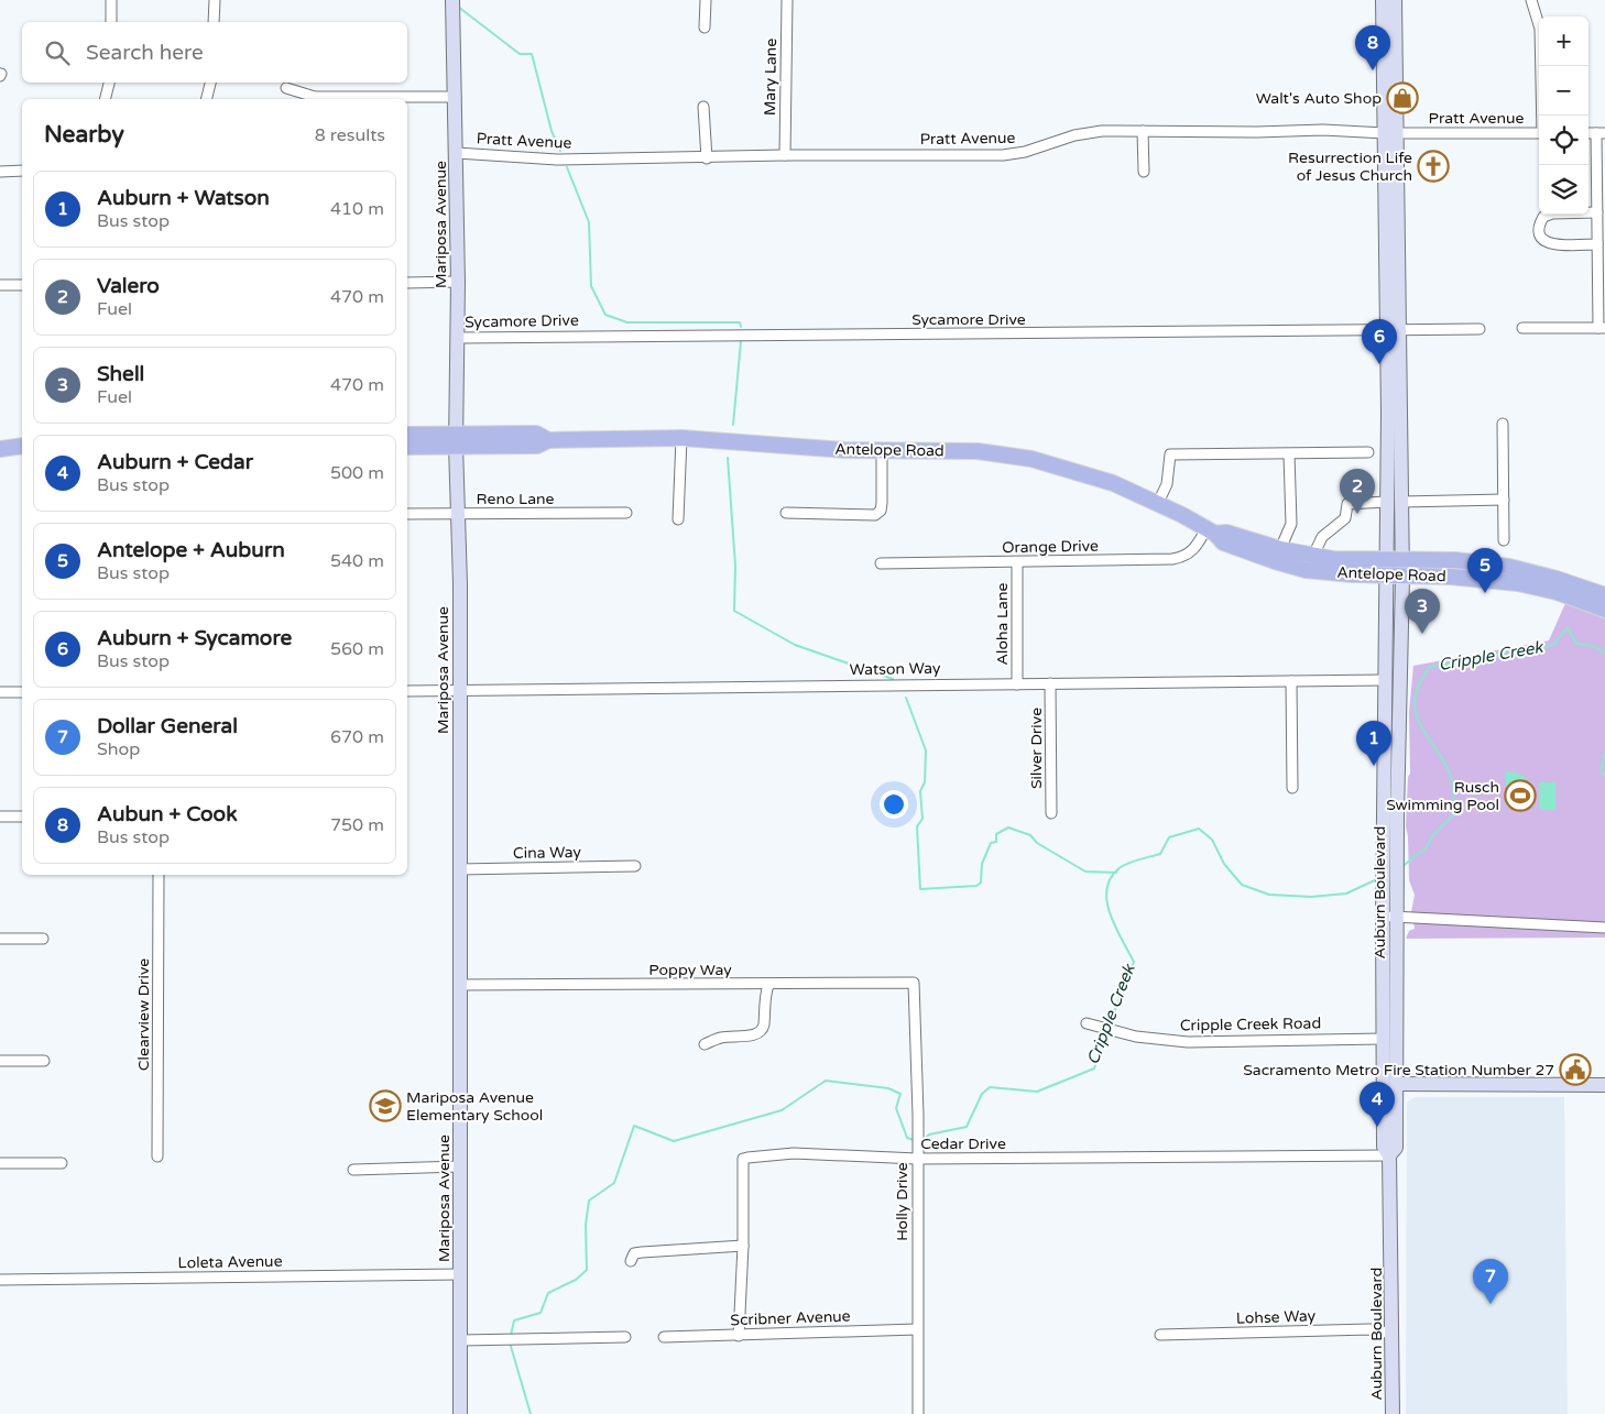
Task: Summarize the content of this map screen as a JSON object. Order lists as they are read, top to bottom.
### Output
{
  "streets": {
    "main road": ["Mariposa Avenue", "Antelope Road", "Auburn Boulevard"],
    "street": [
      "Mary Lane",
      "Pratt Avenue",
      "Sycamore Drive",
      "Reno Lane",
      "Orange Drive",
      "Aloha Lane",
      "Watson Way",
      "Silver Drive",
      "Cina Way",
      "Poppy Way",
      "Clearview Drive",
      "Cripple Creek Road",
      "Cedar Drive",
      "Holly Drive",
      "Loleta Avenue",
      "Lohse Way",
      "Scribner Avenue"
    ]
  },
  "crossings": [
    ["Mary Lane", "Pratt Avenue"],
    ["Pratt Avenue", "Mariposa Avenue"],
    ["Pratt Avenue", "Auburn Boulevard"],
    ["Mariposa Avenue", "Sycamore Drive"],
    ["Mariposa Avenue", "Antelope Road"],
    ["Mariposa Avenue", "Reno Lane"],
    ["Mariposa Avenue", "Watson Way"],
    ["Mariposa Avenue", "Cina Way"],
    ["Mariposa Avenue", "Poppy Way"],
    ["Mariposa Avenue", "Loleta Avenue"],
    ["Sycamore Drive", "Auburn Boulevard"],
    ["Antelope Road", "Orange Drive"],
    ["Antelope Road", "Auburn Boulevard"],
    ["Orange Drive", "Aloha Lane"],
    ["Aloha Lane", "Watson Way"],
    ["Watson Way", "Silver Drive"],
    ["Watson Way", "Auburn Boulevard"],
    ["Auburn Boulevard", "Cripple Creek Road"],
    ["Auburn Boulevard", "Cedar Drive"],
    ["Auburn Boulevard", "Lohse Way"],
    ["Poppy Way", "Holly Drive"],
    ["Cedar Drive", "Holly Drive"],
    ["Holly Drive", "Scribner Avenue"]
  ],
  "water": ["Cripple Creek"],
  "places": {
    "shop": ["Walt's Auto Shop"],
    "church": ["Resurrection Life of Jesus Church"],
    "sports": ["Rusch Swimming Pool"],
    "public building": ["Sacramento Metro Fire Station Number 27"],
    "school or university": ["Mariposa Avenue Elementary School"]
  },
  "page": {
    "map_buttons": ["+", "−"],
    "search": "Search here",
    "pins": [
      "8",
      "6",
      "2",
      "5",
      "3",
      "1",
      "4",
      "7"
    ],
    "heading": ["Nearby", "8 results"],
    "list": [
      {
        "mark": "1",
        "name": "Auburn + Watson",
        "note": "Bus stop",
        "value": "410 m"
      },
      {
        "mark": "2",
        "name": "Valero",
        "note": "Fuel",
        "value": "470 m"
      },
      {
        "mark": "3",
        "name": "Shell",
        "note": "Fuel",
        "value": "470 m"
      },
      {
        "mark": "4",
        "name": "Auburn + Cedar",
        "note": "Bus stop",
        "value": "500 m"
      },
      {
        "mark": "5",
        "name": "Antelope + Auburn",
        "note": "Bus stop",
        "value": "540 m"
      },
      {
        "mark": "6",
        "name": "Auburn + Sycamore",
        "note": "Bus stop",
        "value": "560 m"
      },
      {
        "mark": "7",
        "name": "Dollar General",
        "note": "Shop",
        "value": "670 m"
      },
      {
        "mark": "8",
        "name": "Aubun + Cook",
        "note": "Bus stop",
        "value": "750 m"
      }
    ]
  }
}
